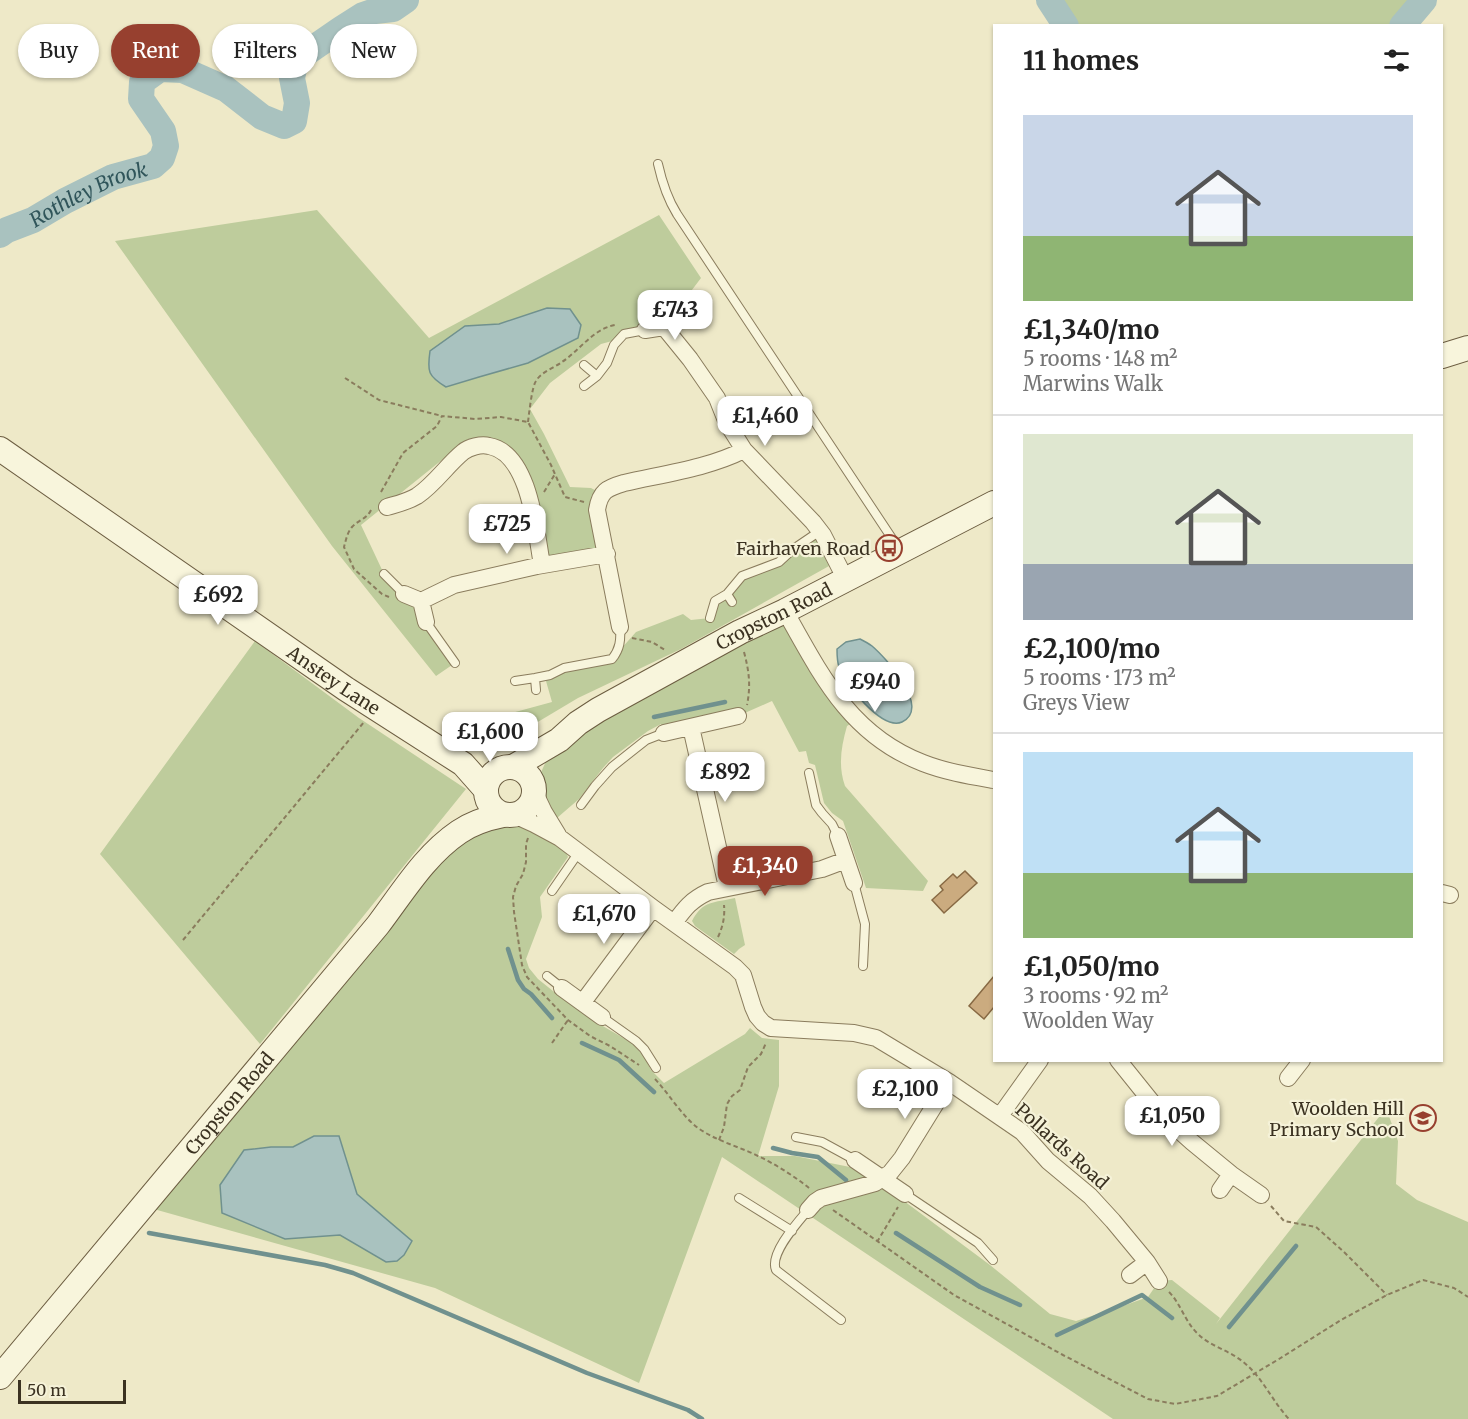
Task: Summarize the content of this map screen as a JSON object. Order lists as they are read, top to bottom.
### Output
{
  "streets": {
    "street": ["Cropston Road", "Anstey Lane", "Pollards Road"]
  },
  "crossings": [
    ["Cropston Road", "Anstey Lane"]
  ],
  "water": ["Rothley Brook"],
  "places": {
    "bus stop": ["Fairhaven Road"],
    "school or university": ["Woolden Hill Primary School"]
  },
  "scale_bar": "50 m",
  "page": {
    "chip": [
      "Buy",
      "Rent",
      "Filters",
      "New"
    ],
    "heading": "11 homes",
    "list": [
      {
        "name": "£1,340/mo",
        "note": "5 rooms · 148 m² · Marwins Walk"
      },
      {
        "name": "£2,100/mo",
        "note": "5 rooms · 173 m² · Greys View"
      },
      {
        "name": "£1,050/mo",
        "note": "3 rooms · 92 m² · Woolden Way"
      }
    ],
    "price": [
      "£743",
      "£1,460",
      "£725",
      "£692",
      "£940",
      "£1,600",
      "£892",
      "£1,340",
      "£1,670",
      "£2,100",
      "£1,050"
    ],
    "scale": "50 m"
  }
}
